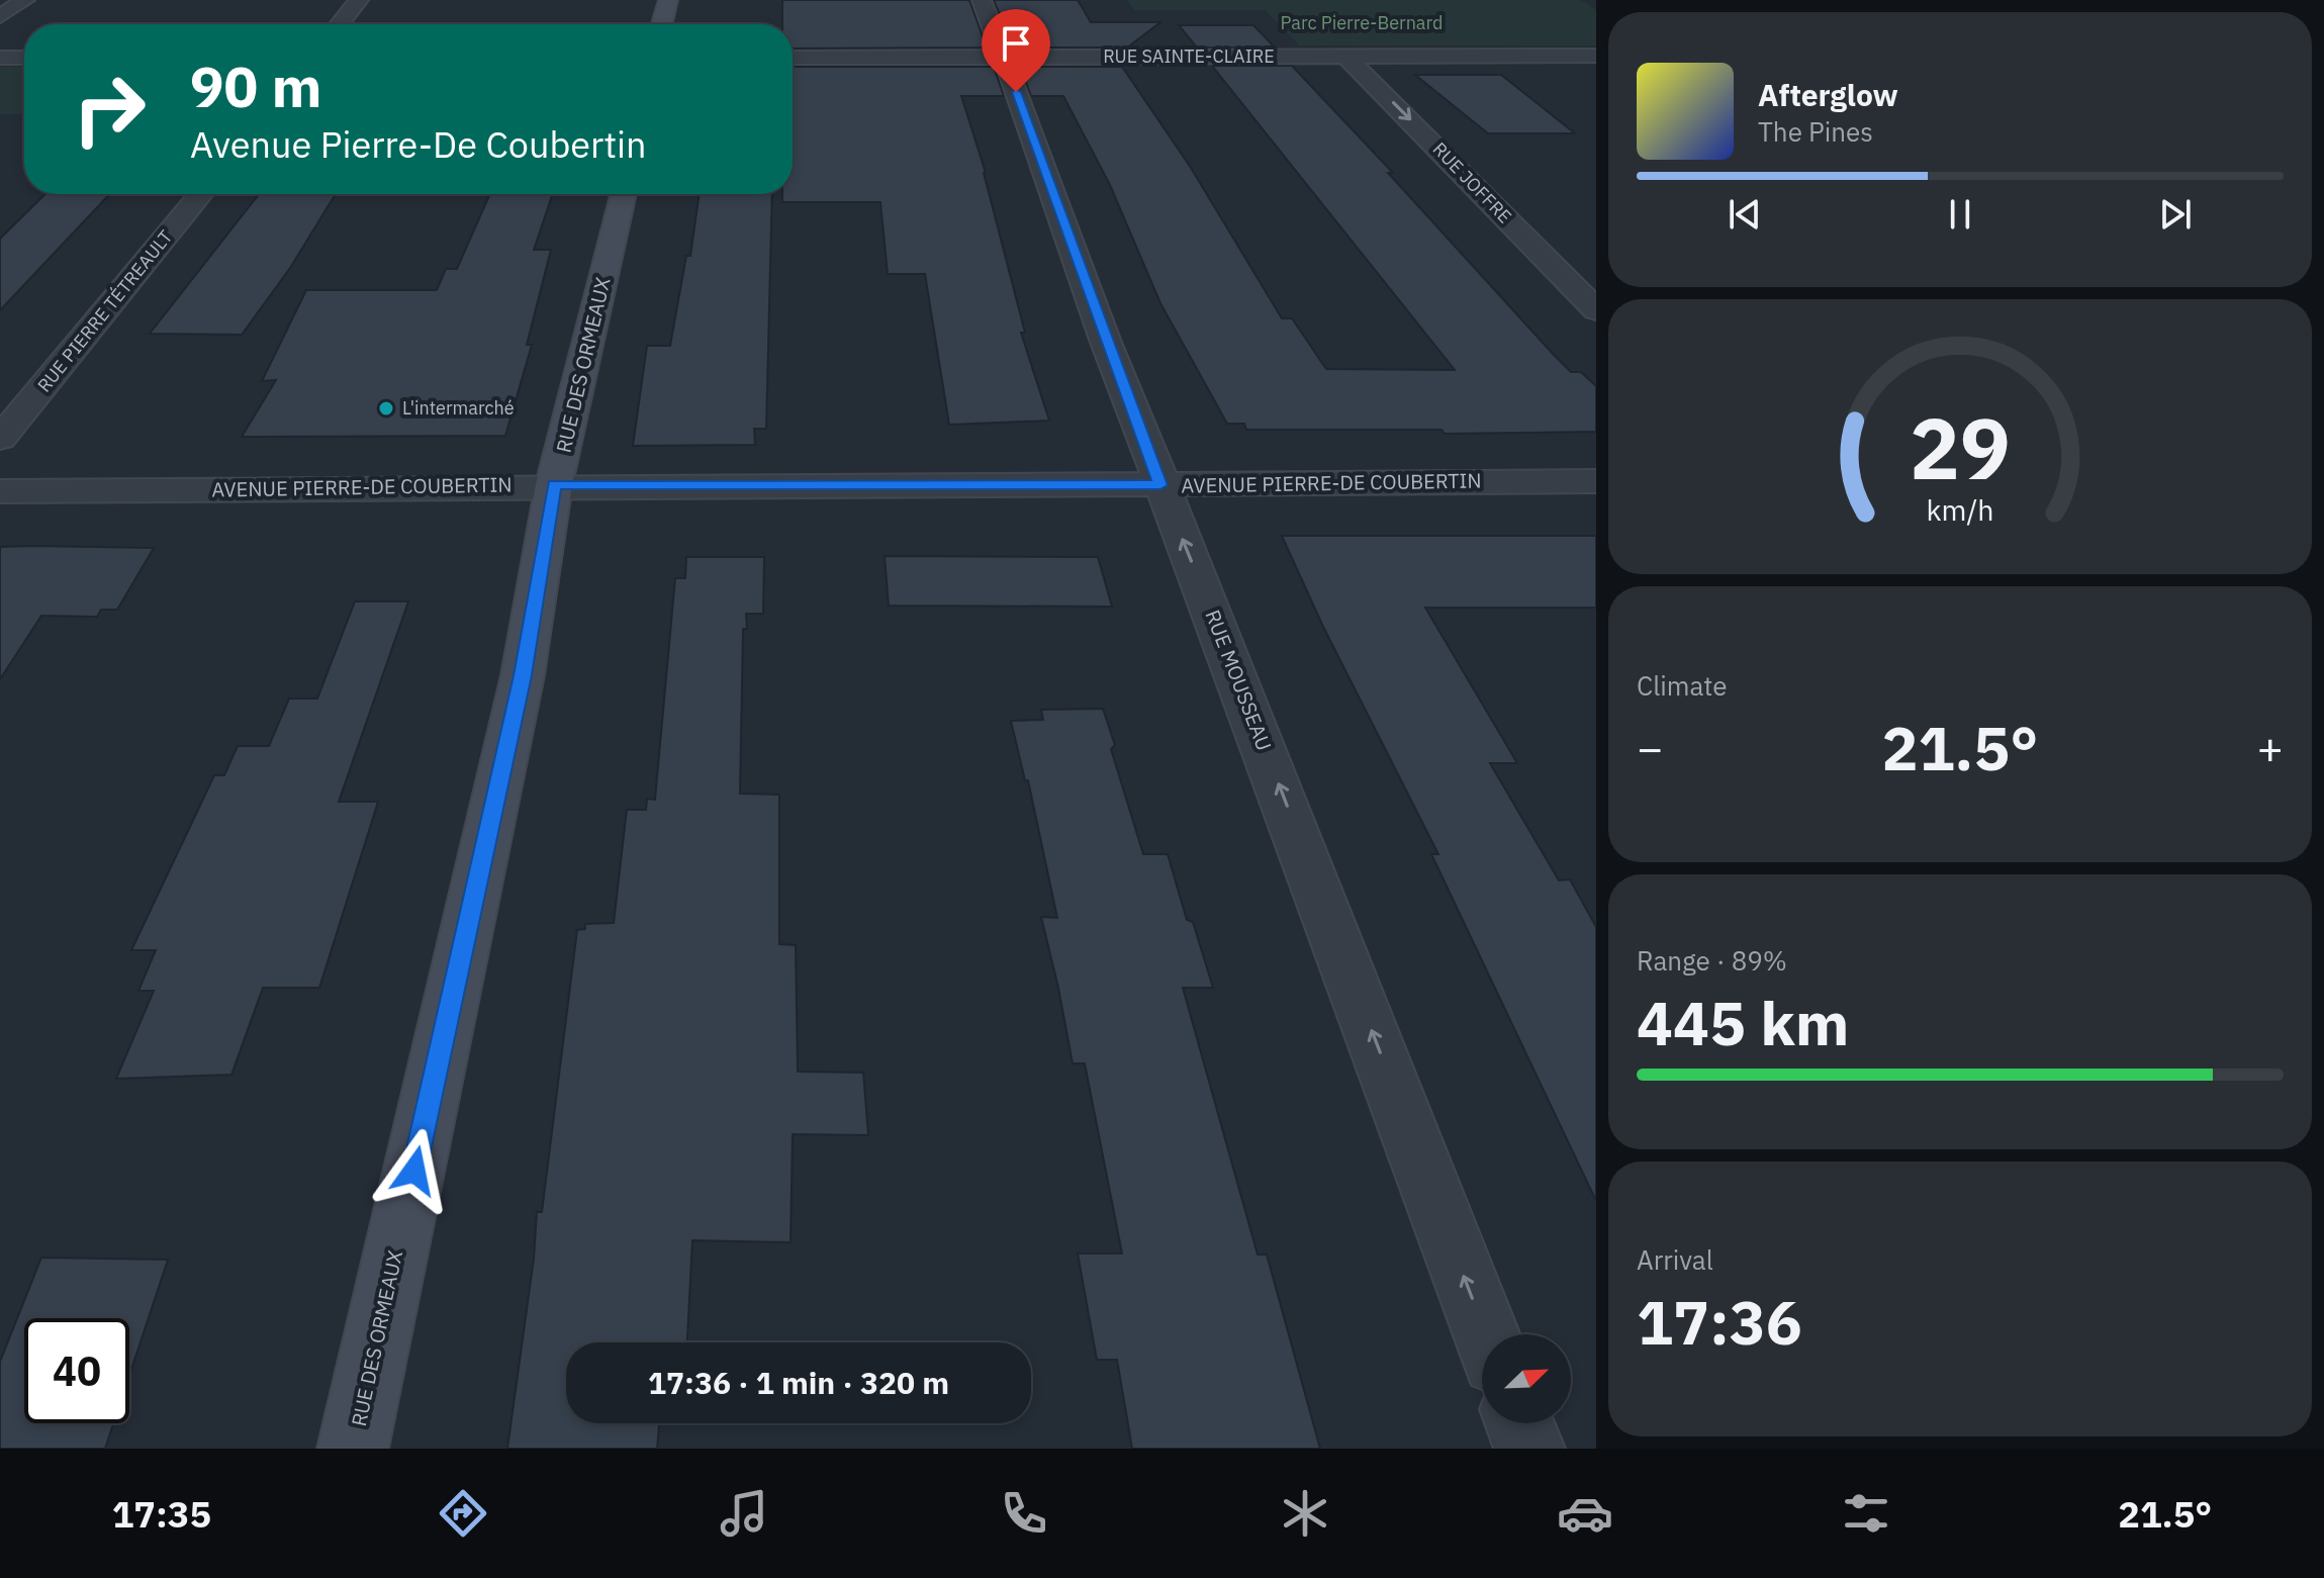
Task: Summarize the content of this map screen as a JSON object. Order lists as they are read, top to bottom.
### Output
{
  "streets": {
    "street": [
      "RUE SAINTE-CLAIRE",
      "RUE JOFFRE",
      "RUE PIERRE TÉTREAULT",
      "RUE DES ORMEAUX",
      "AVENUE PIERRE-DE COUBERTIN",
      "RUE MOUSSEAU"
    ]
  },
  "crossings": [
    ["RUE SAINTE-CLAIRE", "RUE JOFFRE"],
    ["RUE SAINTE-CLAIRE", "RUE MOUSSEAU"],
    ["RUE DES ORMEAUX", "AVENUE PIERRE-DE COUBERTIN"],
    ["AVENUE PIERRE-DE COUBERTIN", "RUE MOUSSEAU"]
  ],
  "one_way": ["RUE JOFFRE", "RUE MOUSSEAU"],
  "parks": ["Parc Pierre-Bernard"],
  "places": ["L'intermarché"],
  "north": "top right",
  "page": {
    "turn": ["90 m", "Avenue Pierre-De Coubertin"],
    "song": ["Afterglow", "The Pines"],
    "tile": [
      "Climate",
      ["Range · 89%", "445 km"],
      ["Arrival", "17:36"]
    ],
    "heat": ["−", "21.5°", "+"],
    "limit": "40",
    "trip": "17:36 · 1 min · 320 m",
    "tabs": ["17:35", "21.5°"],
    "gauge": ["29", "km/h"]
  }
}
